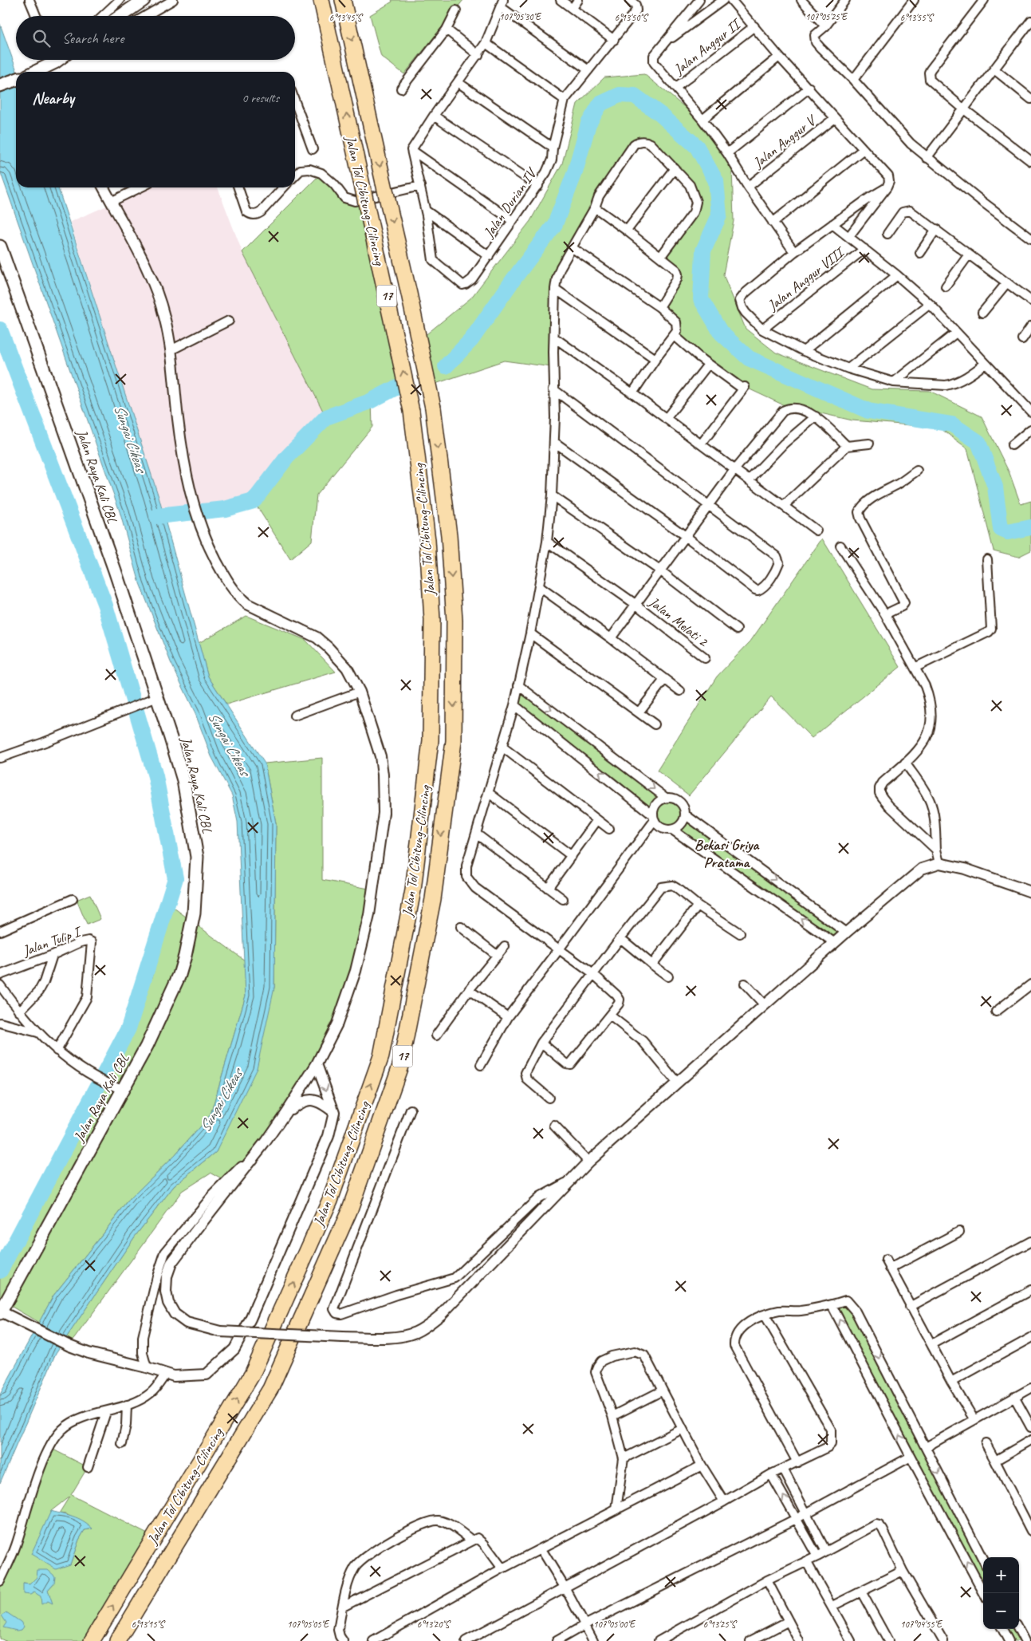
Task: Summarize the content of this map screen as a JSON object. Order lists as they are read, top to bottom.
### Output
{
  "streets": {
    "highway": ["Jalan Tol Cibitung–Cilincing", "17"],
    "main road": ["Jalan Raya Kali CBL"],
    "street": [
      "Jalan Anggur II",
      "Jalan Anggur V",
      "Jalan Durian IV",
      "Jalan Anggur VIII",
      "Jalan Melati 2",
      "Jalan Tulip I"
    ]
  },
  "districts": ["Bekasi Griya Pratama"],
  "water": ["Sungai Cikeas"],
  "page": {
    "search": "Search here",
    "heading": ["Nearby", "0 results"],
    "map_buttons": ["+", "−"]
  },
  "coordinates": [
    "107°05'30\"E",
    "107°05'25\"E",
    "6°13'45\"S",
    "6°13'50\"S",
    "6°13'55\"S",
    "6°13'15\"S",
    "6°13'20\"S",
    "6°13'25\"S",
    "107°05'05\"E",
    "107°05'00\"E",
    "107°04'55\"E"
  ]
}
